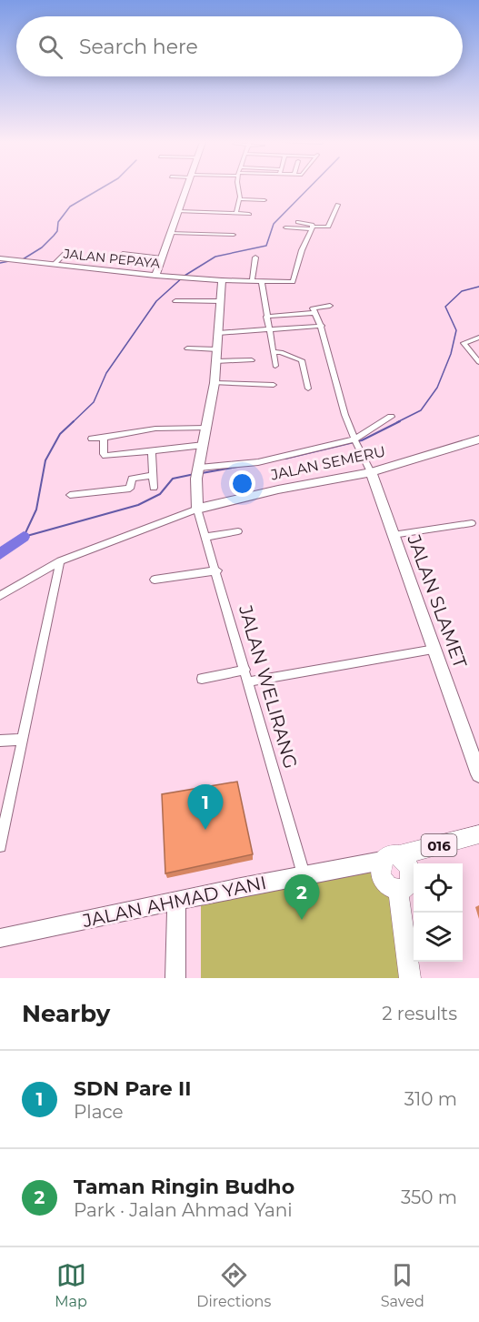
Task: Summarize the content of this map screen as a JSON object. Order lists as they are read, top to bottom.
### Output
{
  "streets": {
    "main road": ["016"],
    "street": [
      "JALAN PEPAYA",
      "JALAN SEMERU",
      "JALAN SLAMET",
      "JALAN WELIRANG",
      "JALAN AHMAD YANI"
    ]
  },
  "crossings": [
    ["JALAN SEMERU", "JALAN SLAMET"],
    ["JALAN SEMERU", "JALAN WELIRANG"],
    ["JALAN WELIRANG", "JALAN AHMAD YANI"],
    ["016", "JALAN AHMAD YANI"]
  ],
  "page": {
    "search": "Search here",
    "pins": ["1", "2"],
    "heading": ["Nearby", "2 results"],
    "list": [
      {
        "mark": "1",
        "name": "SDN Pare II",
        "note": "Place",
        "value": "310 m"
      },
      {
        "mark": "2",
        "name": "Taman Ringin Budho",
        "note": "Park · Jalan Ahmad Yani",
        "value": "350 m"
      }
    ],
    "nav": ["Map", "Directions", "Saved"]
  }
}
